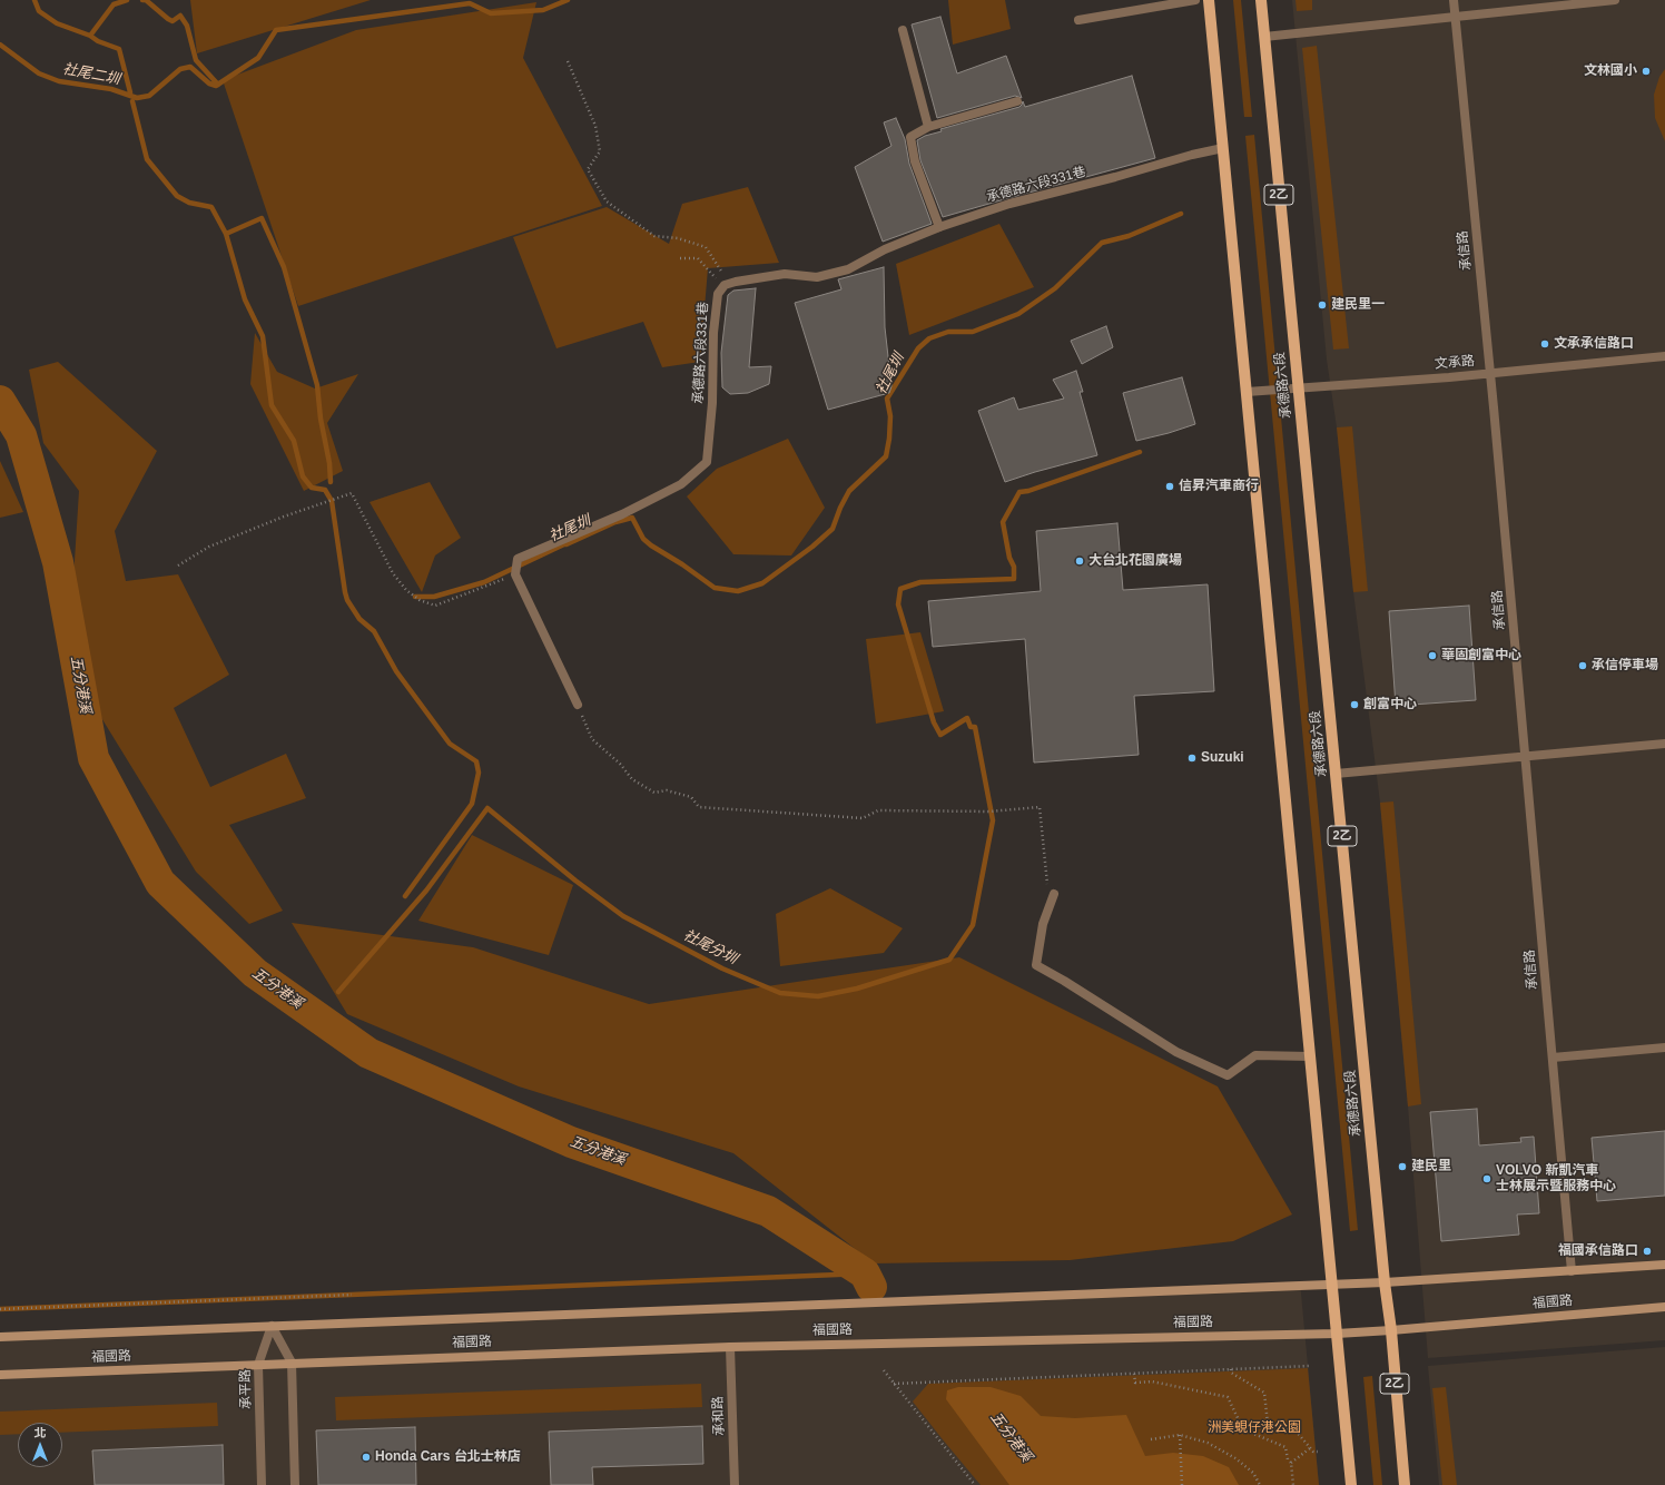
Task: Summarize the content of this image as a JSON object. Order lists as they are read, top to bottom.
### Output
{
  "streets": {
    "main road": ["2乙", "承德路六段"],
    "street": [
      "承德路六段331巷",
      "承信路",
      "文承路",
      "福國路",
      "承平路",
      "承和路"
    ]
  },
  "crossings": [
    ["承信路", "文承路"],
    ["承信路", "福國路"],
    ["文承路", "承德路六段"],
    ["承德路六段", "福國路"],
    ["福國路", "承平路"],
    ["福國路", "承和路"]
  ],
  "water": [
    "社尾二圳",
    "社尾圳",
    "五分港溪",
    "社尾分圳"
  ],
  "parks": ["洲美蜆仔港公園"],
  "places": [
    "文林國小",
    "建民里一",
    "文承承信路口",
    "信昇汽車商行",
    "大台北花園廣場",
    "華固創富中心",
    "承信停車場",
    "創富中心",
    "Suzuki",
    "建民里",
    "VOLVO 新凱汽車 士林展示暨服務中心",
    "福國承信路口",
    "Honda Cars 台北士林店"
  ],
  "north": "top"
}
